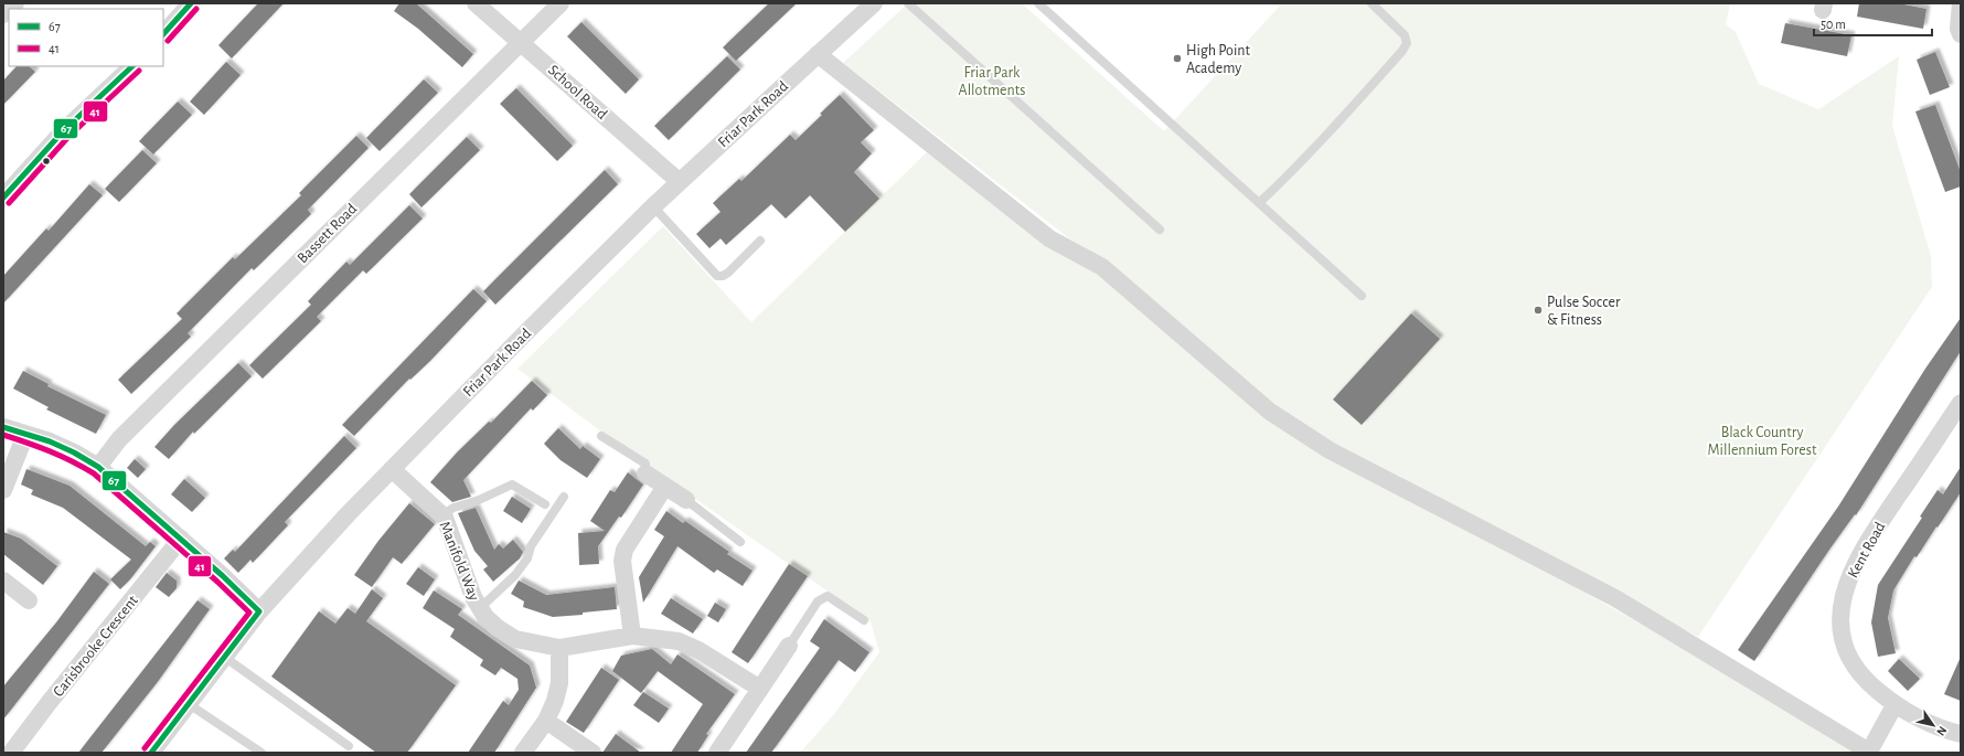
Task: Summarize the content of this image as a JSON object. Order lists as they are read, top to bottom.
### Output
{
  "streets": {
    "street": [
      "School Road",
      "Friar Park Road",
      "Bassett Road",
      "Kent Road",
      "Manifold Way",
      "Carisbrooke Crescent"
    ]
  },
  "crossings": [
    ["School Road", "Friar Park Road"],
    ["School Road", "Bassett Road"],
    ["Friar Park Road", "Manifold Way"]
  ],
  "parks": ["Friar Park Allotments", "Black Country Millennium Forest"],
  "places": ["High Point Academy", "Pulse Soccer & Fitness"],
  "lines": ["transit line 67", "transit line 41"],
  "legend": ["67", "41"],
  "scale_bar": "50 m",
  "north": "bottom right"
}
